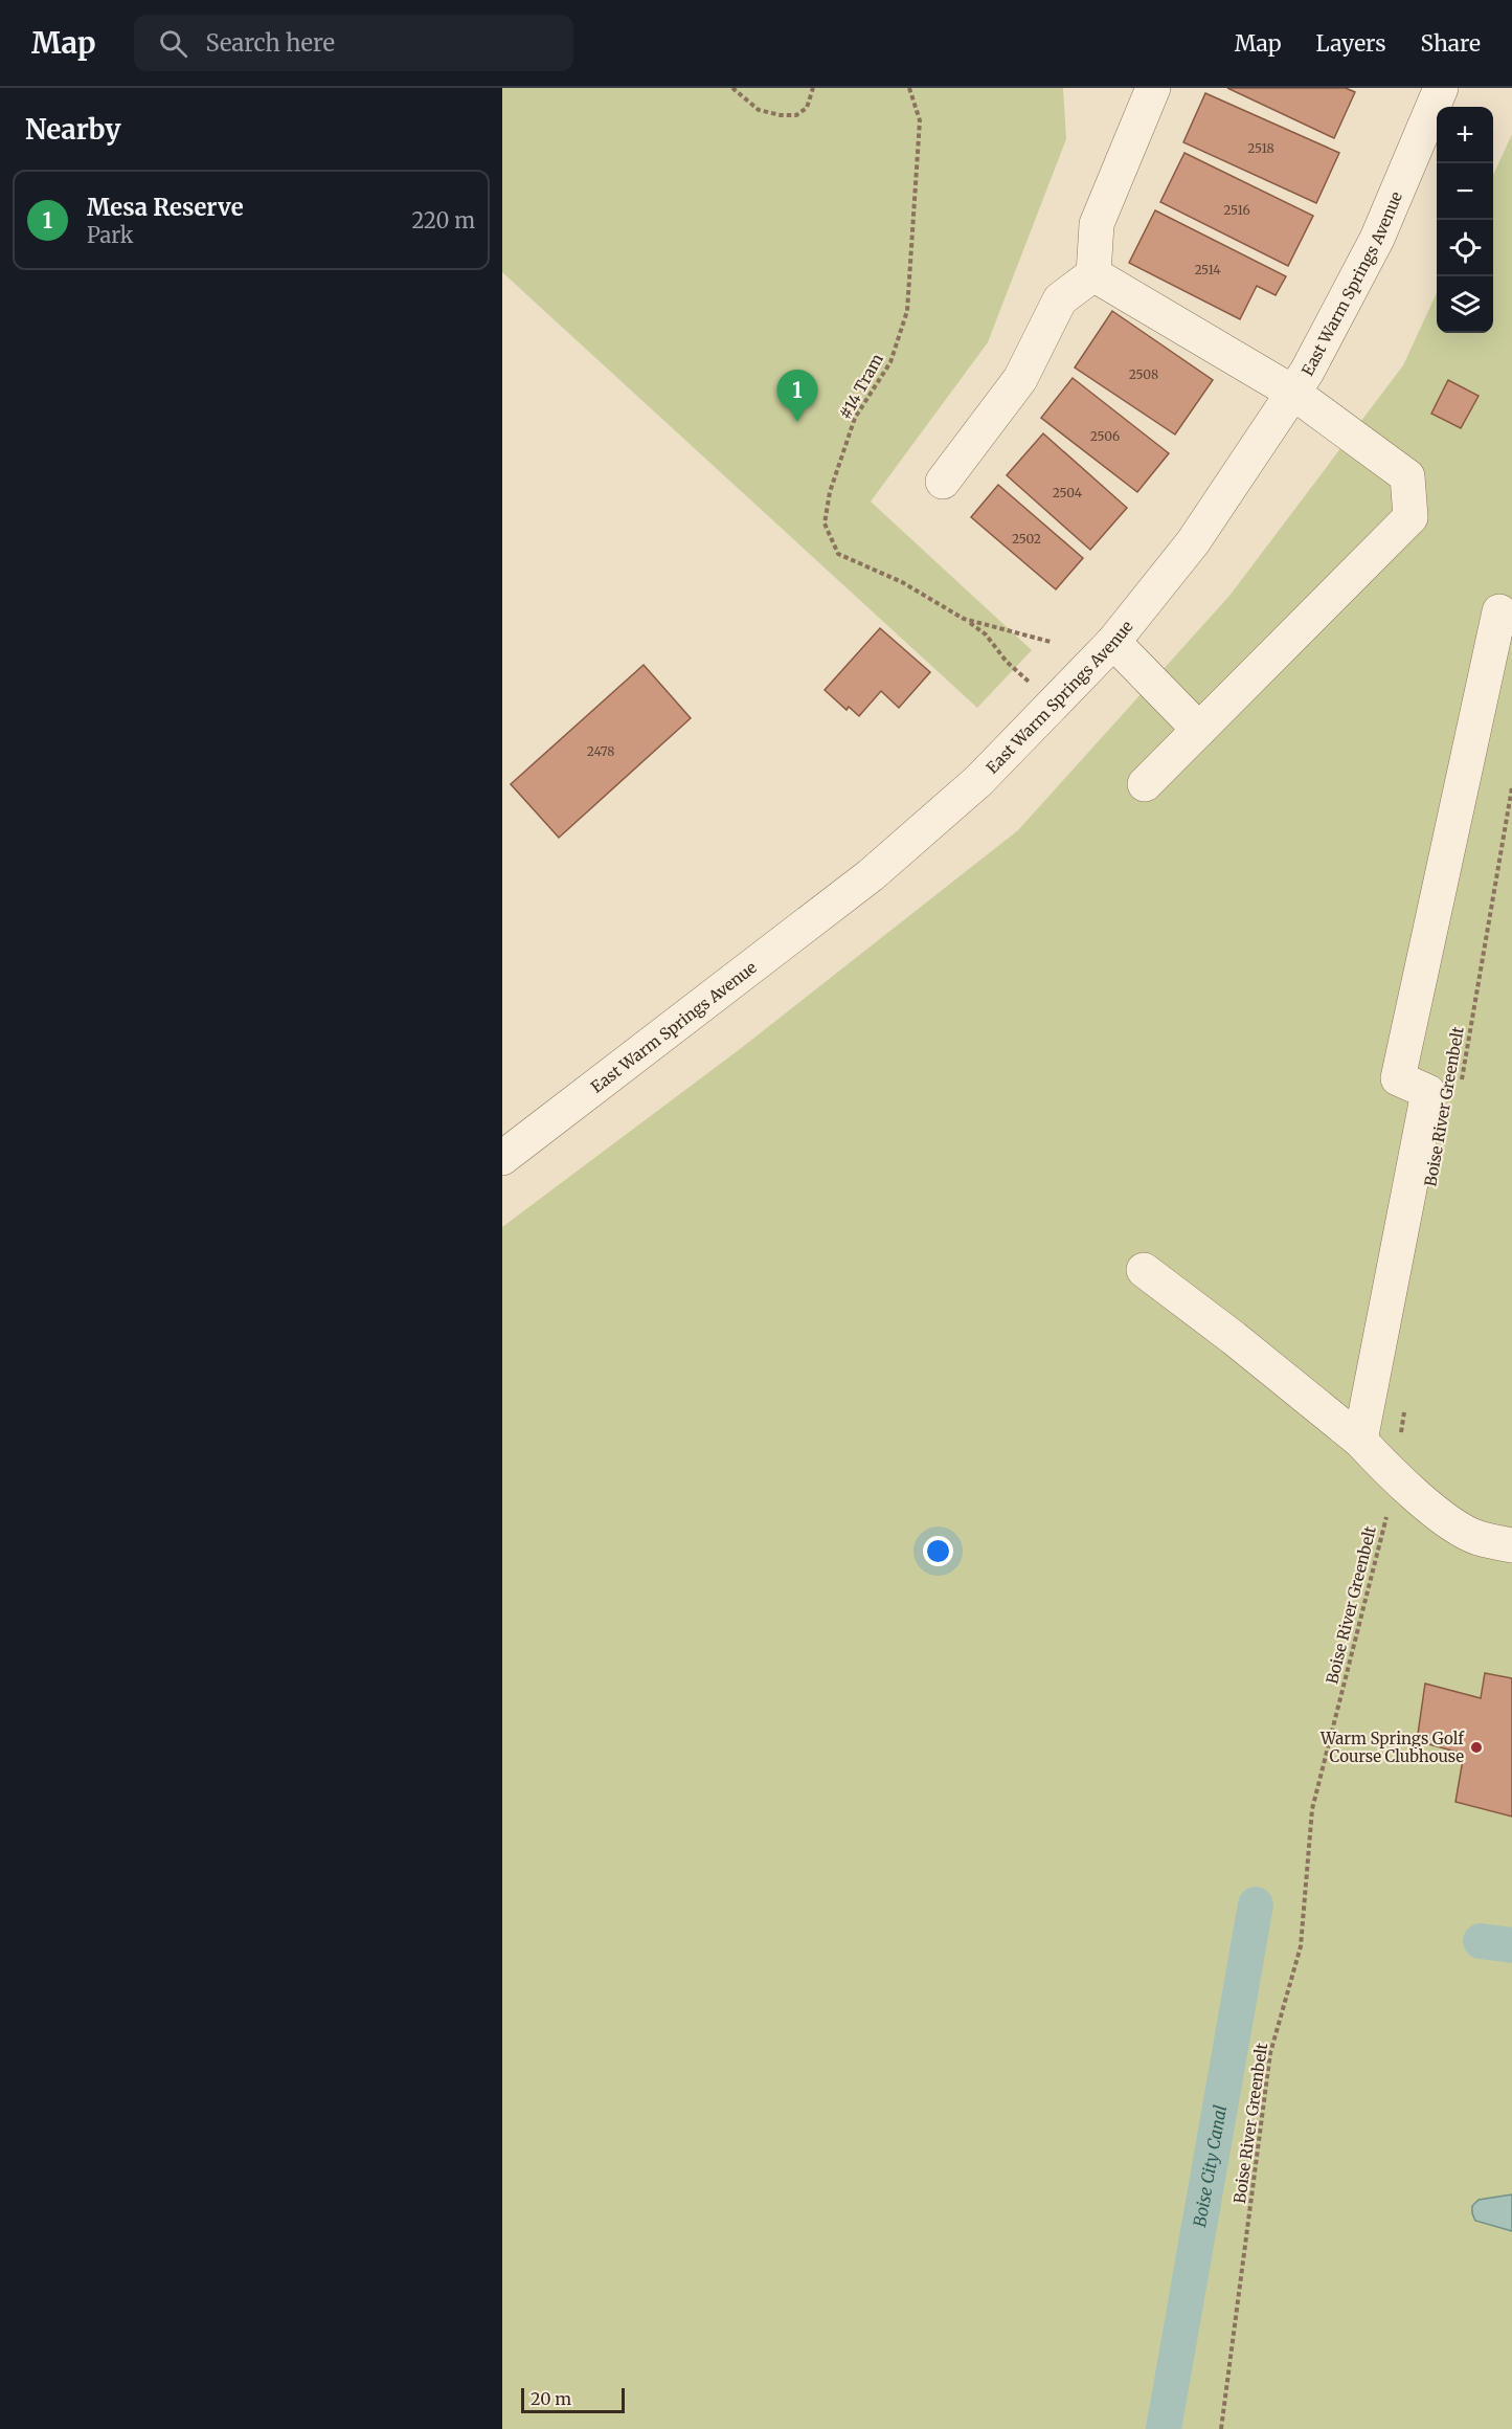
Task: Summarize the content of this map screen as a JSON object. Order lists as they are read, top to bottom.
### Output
{
  "streets": {
    "street": ["East Warm Springs Avenue"],
    "path": ["#14 Tram", "Boise River Greenbelt"]
  },
  "crossings": [
    ["East Warm Springs Avenue", "#14 Tram"]
  ],
  "water": ["Boise City Canal"],
  "places": ["Warm Springs Golf Course Clubhouse"],
  "house_numbers": [
    "2518",
    "2516",
    "2514",
    "2508",
    "2506",
    "2504",
    "2502",
    "2478"
  ],
  "scale_bar": "20 m",
  "page": {
    "header": "Map",
    "search": "Search here",
    "nav": ["Map", "Layers", "Share"],
    "heading": "Nearby",
    "map_buttons": ["+", "−"],
    "list": [
      {
        "mark": "1",
        "name": "Mesa Reserve",
        "note": "Park",
        "value": "220 m"
      }
    ],
    "pins": "1",
    "scale": "20 m"
  }
}
